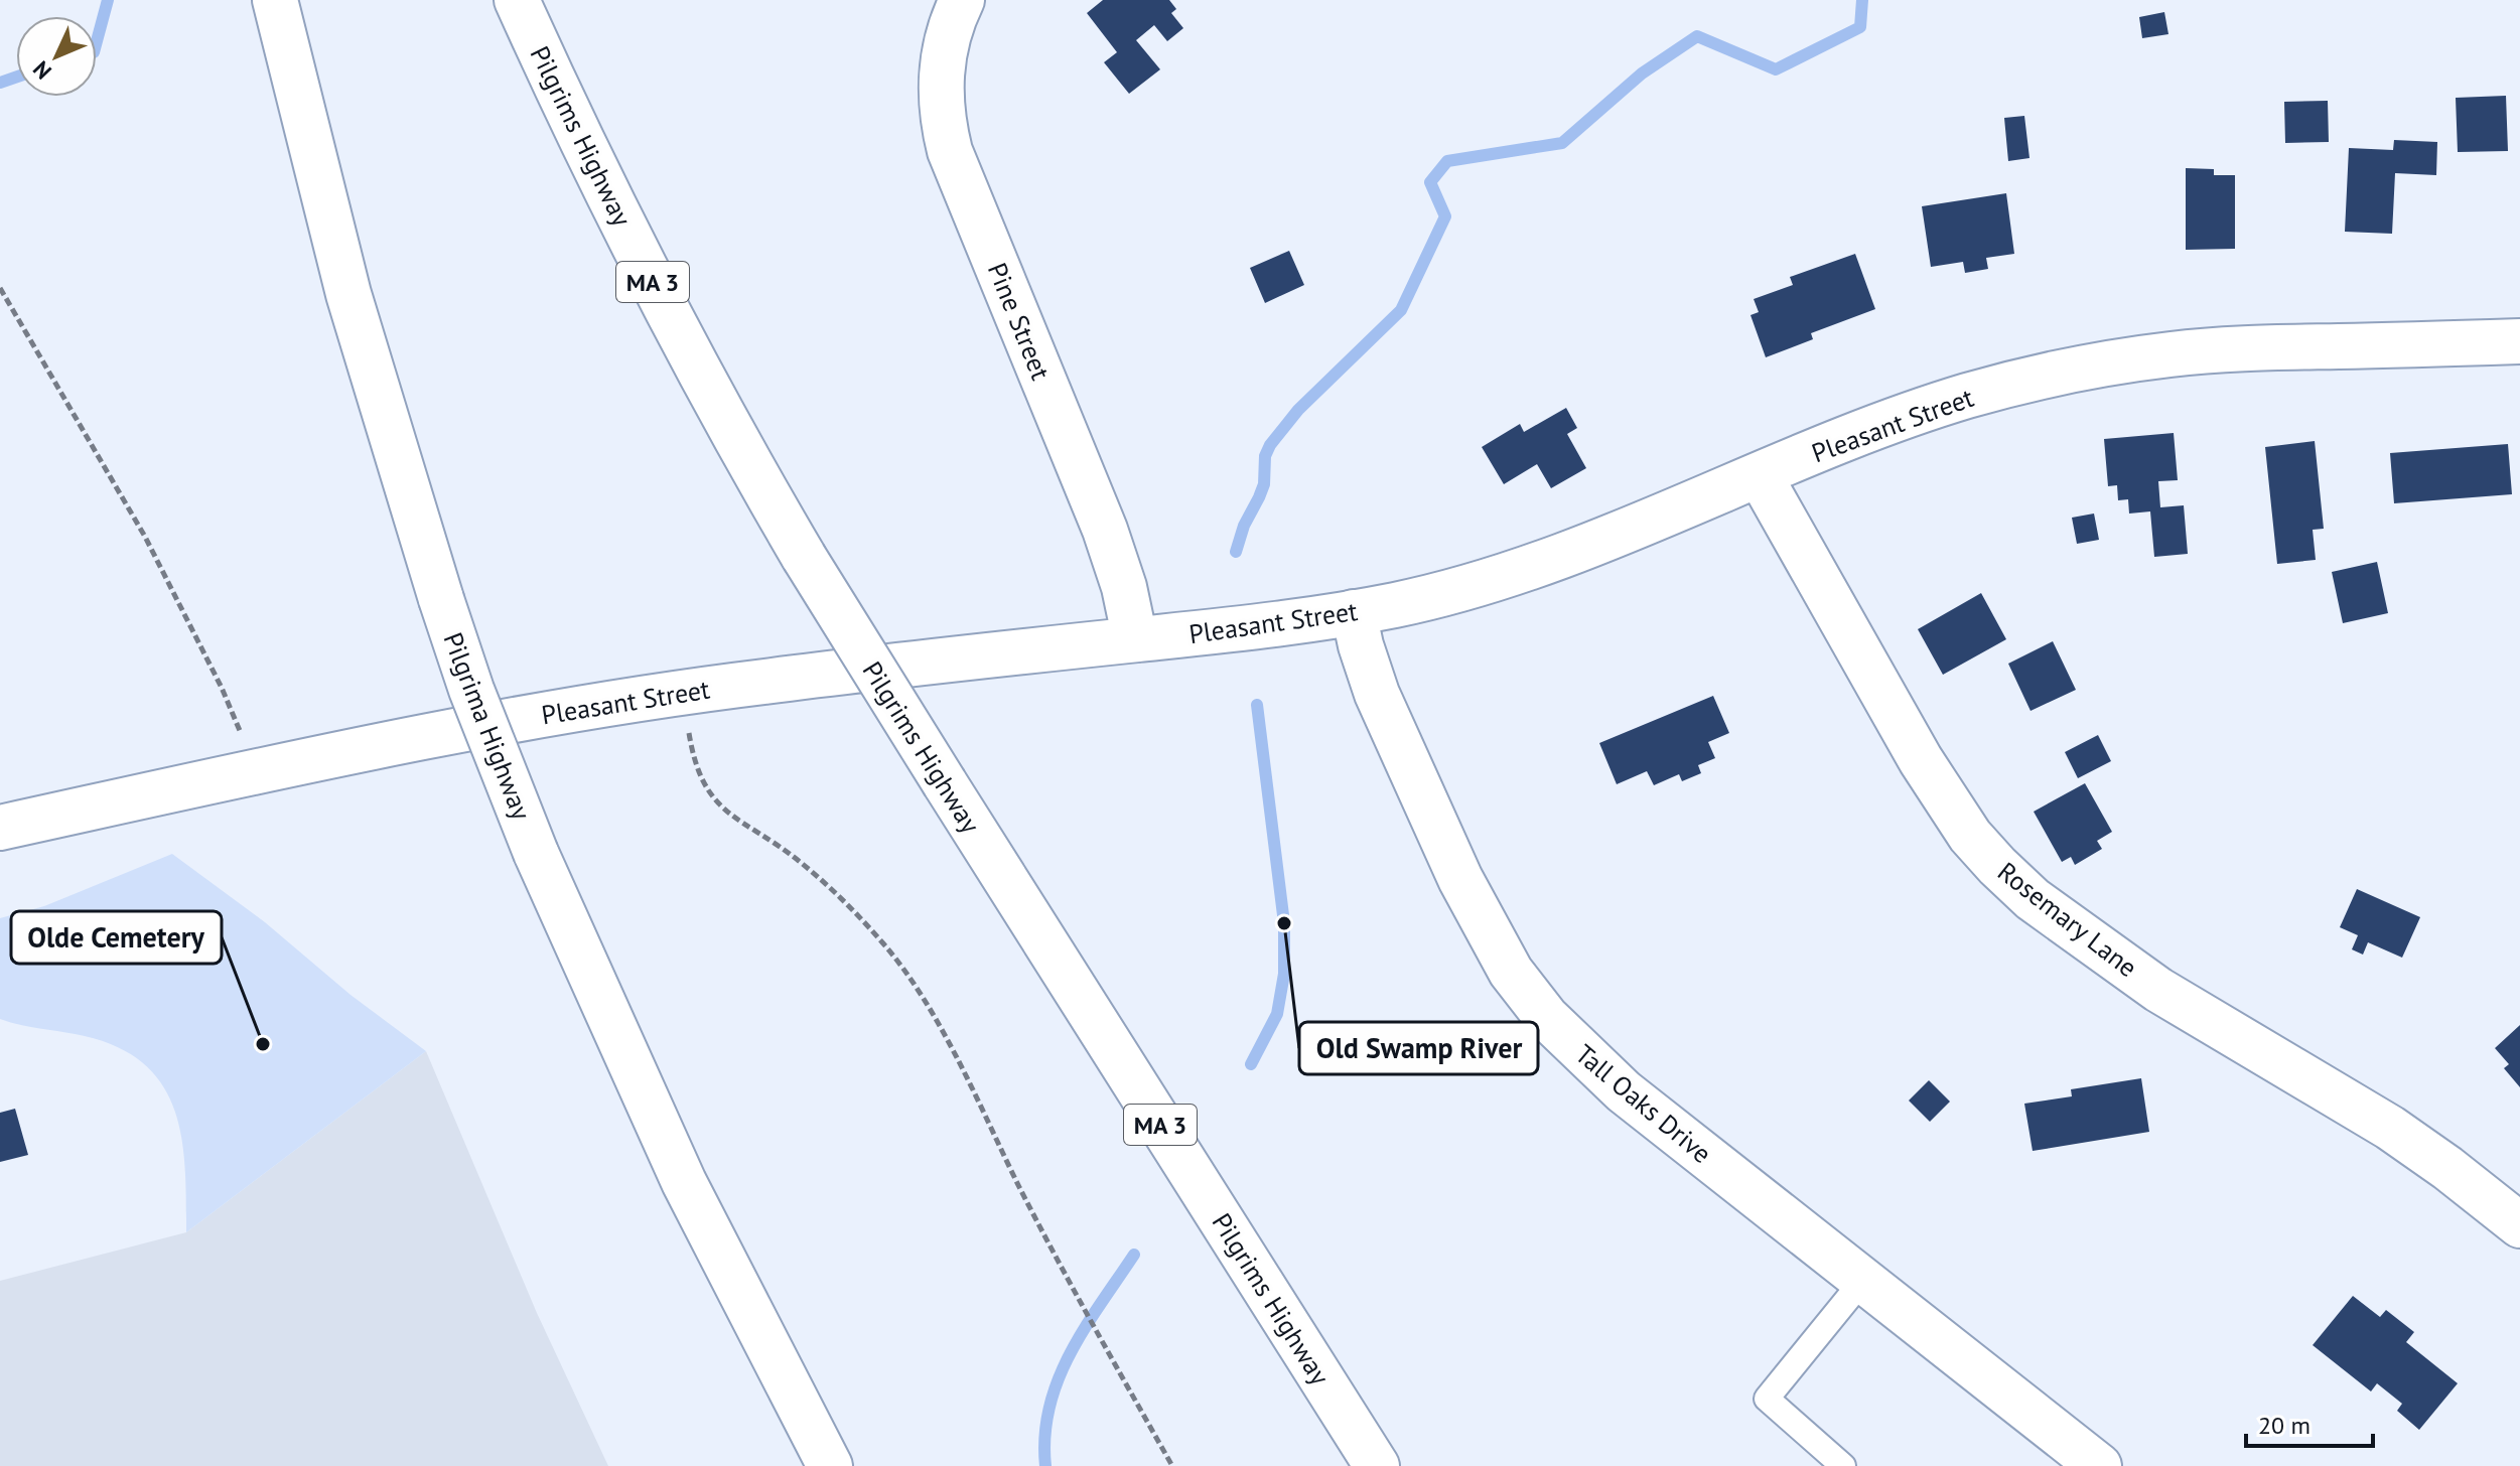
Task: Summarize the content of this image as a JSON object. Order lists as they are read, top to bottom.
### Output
{
  "streets": {
    "main road": [
      "Pilgrims Highway",
      "MA 3",
      "Pine Street",
      "Pleasant Street",
      "Pilgrima Highway",
      "Rosemary Lane",
      "Tall Oaks Drive"
    ]
  },
  "crossings": [
    ["Pine Street", "Pleasant Street"],
    ["Pleasant Street", "Rosemary Lane"],
    ["Pleasant Street", "Tall Oaks Drive"]
  ],
  "places": ["Old Swamp River", "Olde Cemetery"],
  "scale_bar": "20 m",
  "north": "bottom left"
}
